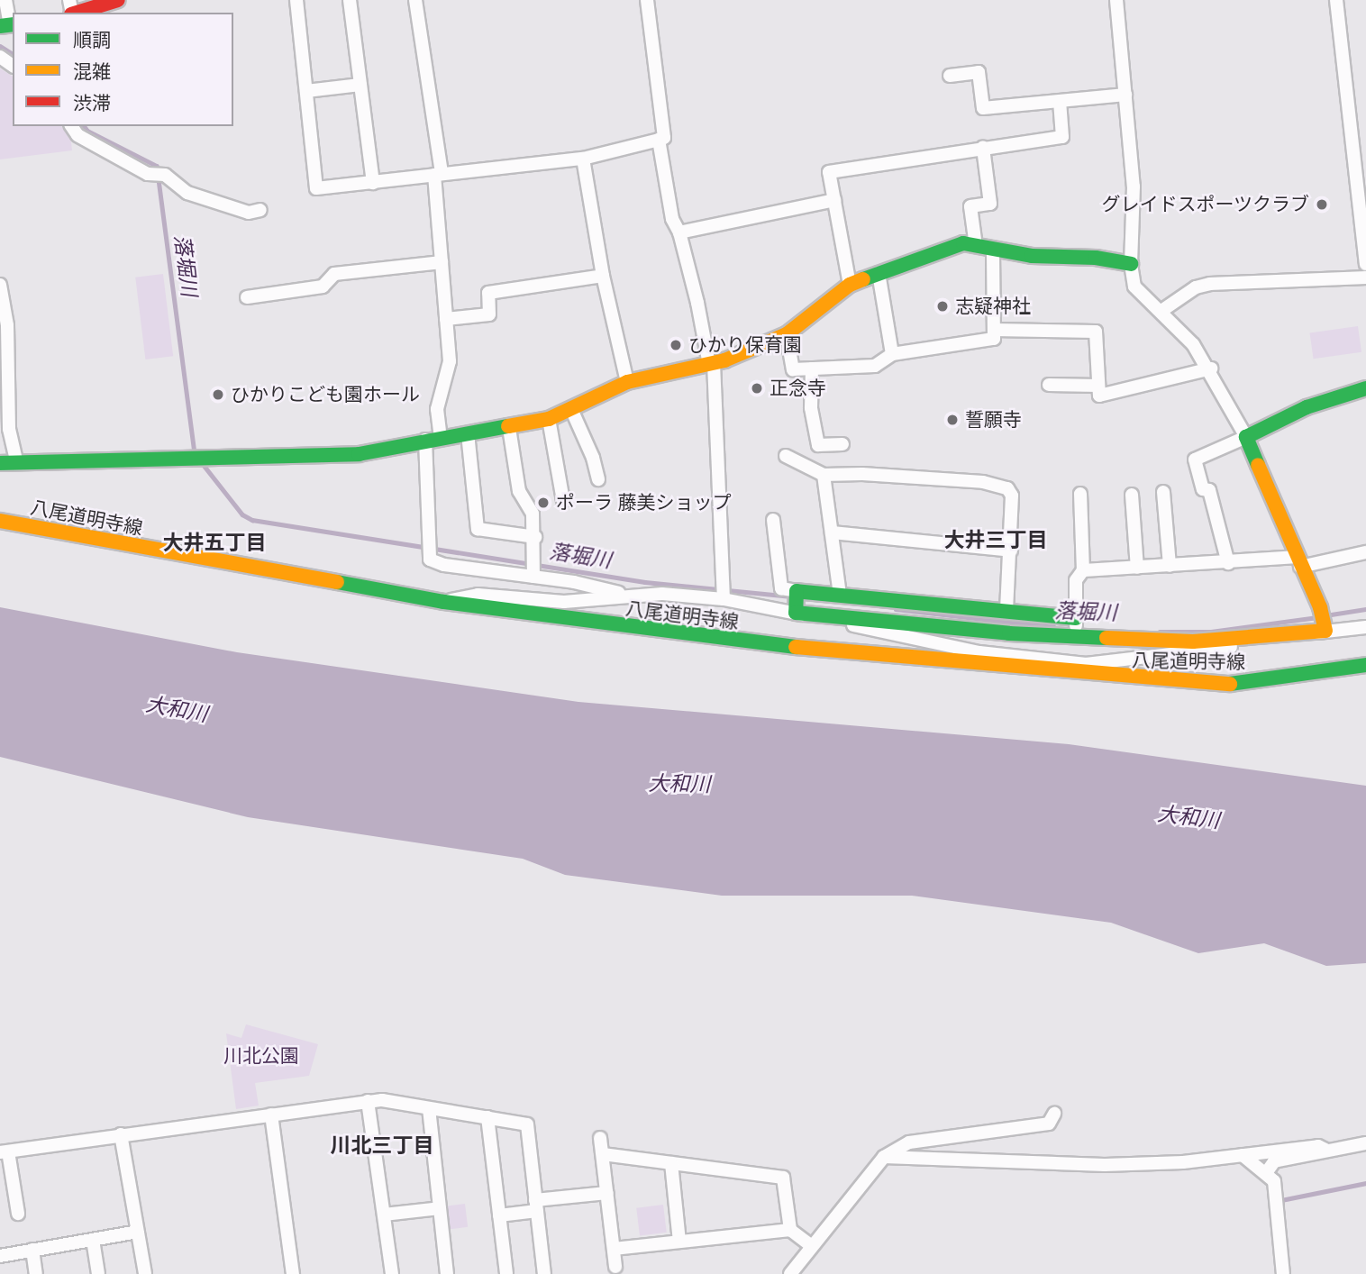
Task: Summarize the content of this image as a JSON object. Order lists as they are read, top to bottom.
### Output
{
  "streets": {
    "street": ["八尾道明寺線"]
  },
  "districts": ["大井三丁目", "大井五丁目", "川北三丁目"],
  "water": ["落堀川", "大和川"],
  "parks": ["川北公園"],
  "places": [
    "グレイドスポーツクラブ",
    "志疑神社",
    "ひかり保育園",
    "正念寺",
    "ひかりこども園ホール",
    "誓願寺",
    "ポーラ 藤美ショップ"
  ],
  "legend": ["順調", "混雑", "渋滞"]
}
